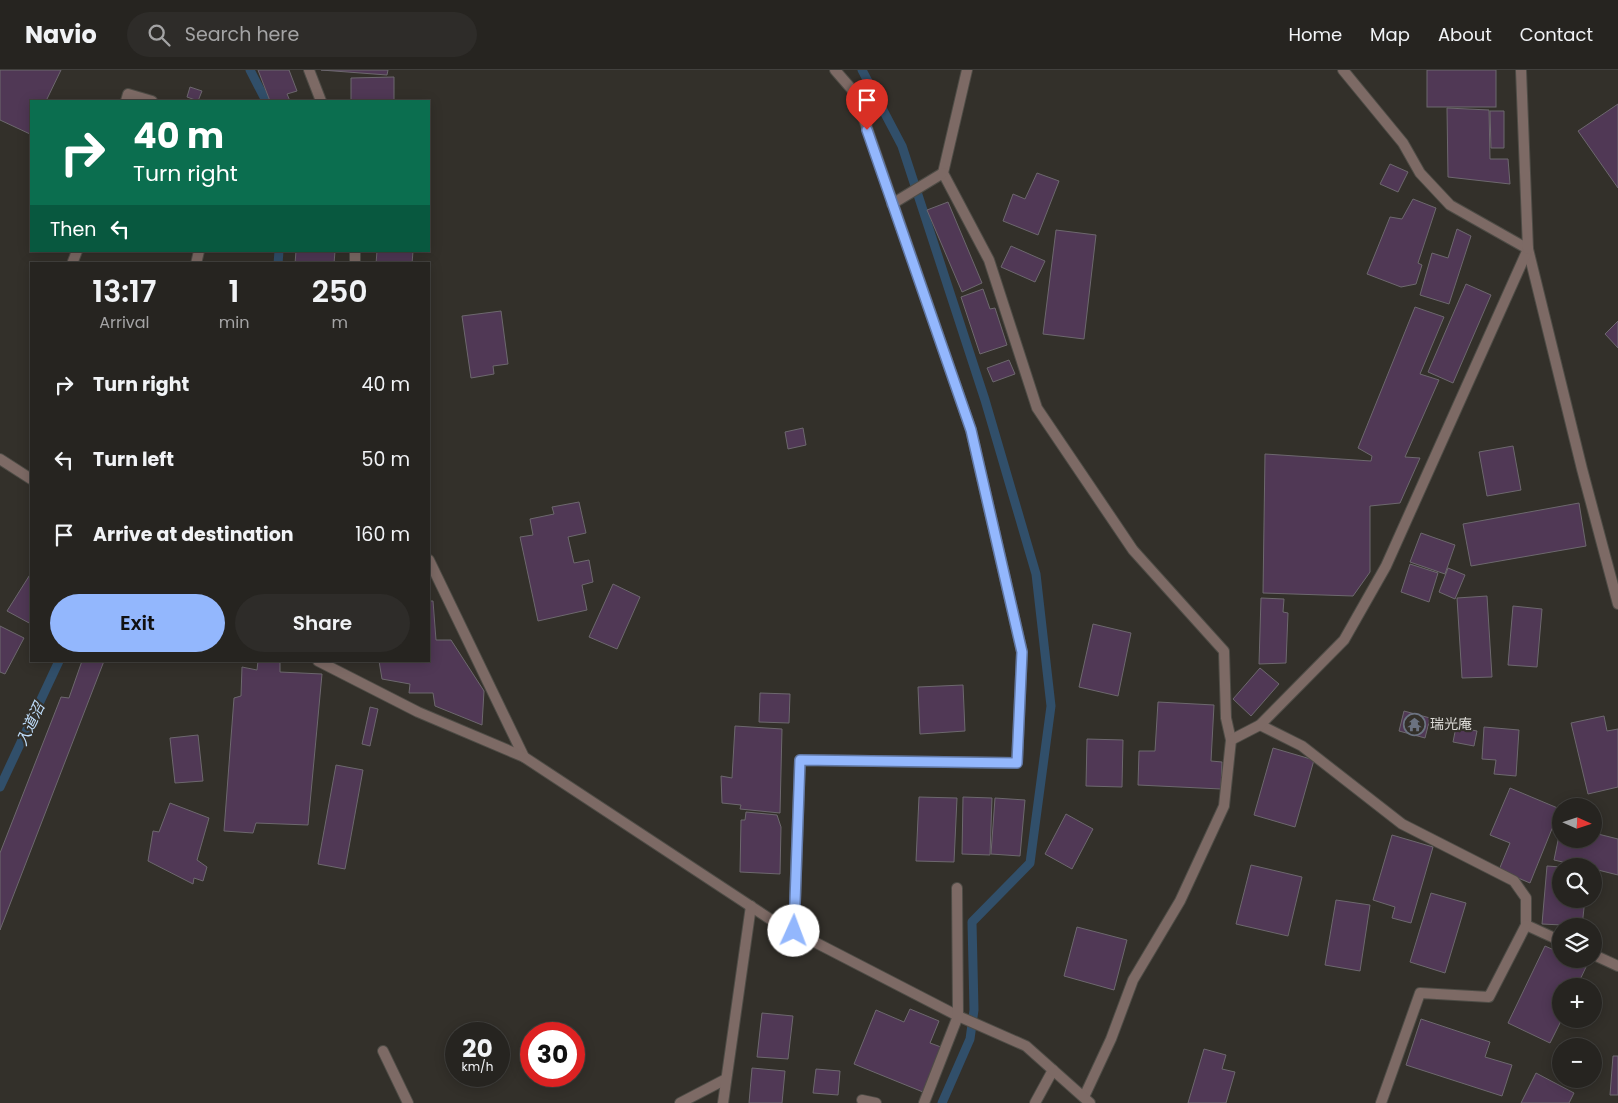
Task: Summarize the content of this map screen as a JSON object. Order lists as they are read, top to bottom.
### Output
{
  "water": ["入道沼"],
  "places": {
    "temple": ["瑞光庵"]
  },
  "north": "right",
  "page": {
    "header": "Navio",
    "search": "Search here",
    "nav": [
      "Home",
      "Map",
      "About",
      "Contact"
    ],
    "turn": ["40 m", "Turn right"],
    "then": "Then",
    "eta": [
      "13:17",
      "Arrival",
      "1",
      "min",
      "250",
      "m"
    ],
    "list": [
      {
        "name": "Turn right",
        "value": "40 m"
      },
      {
        "name": "Turn left",
        "value": "50 m"
      },
      {
        "name": "Arrive at destination",
        "value": "160 m"
      }
    ],
    "buttons": ["Exit", "Share"],
    "map_buttons": ["+", "−"],
    "speed": "20 km/h",
    "limit": "30"
  }
}
